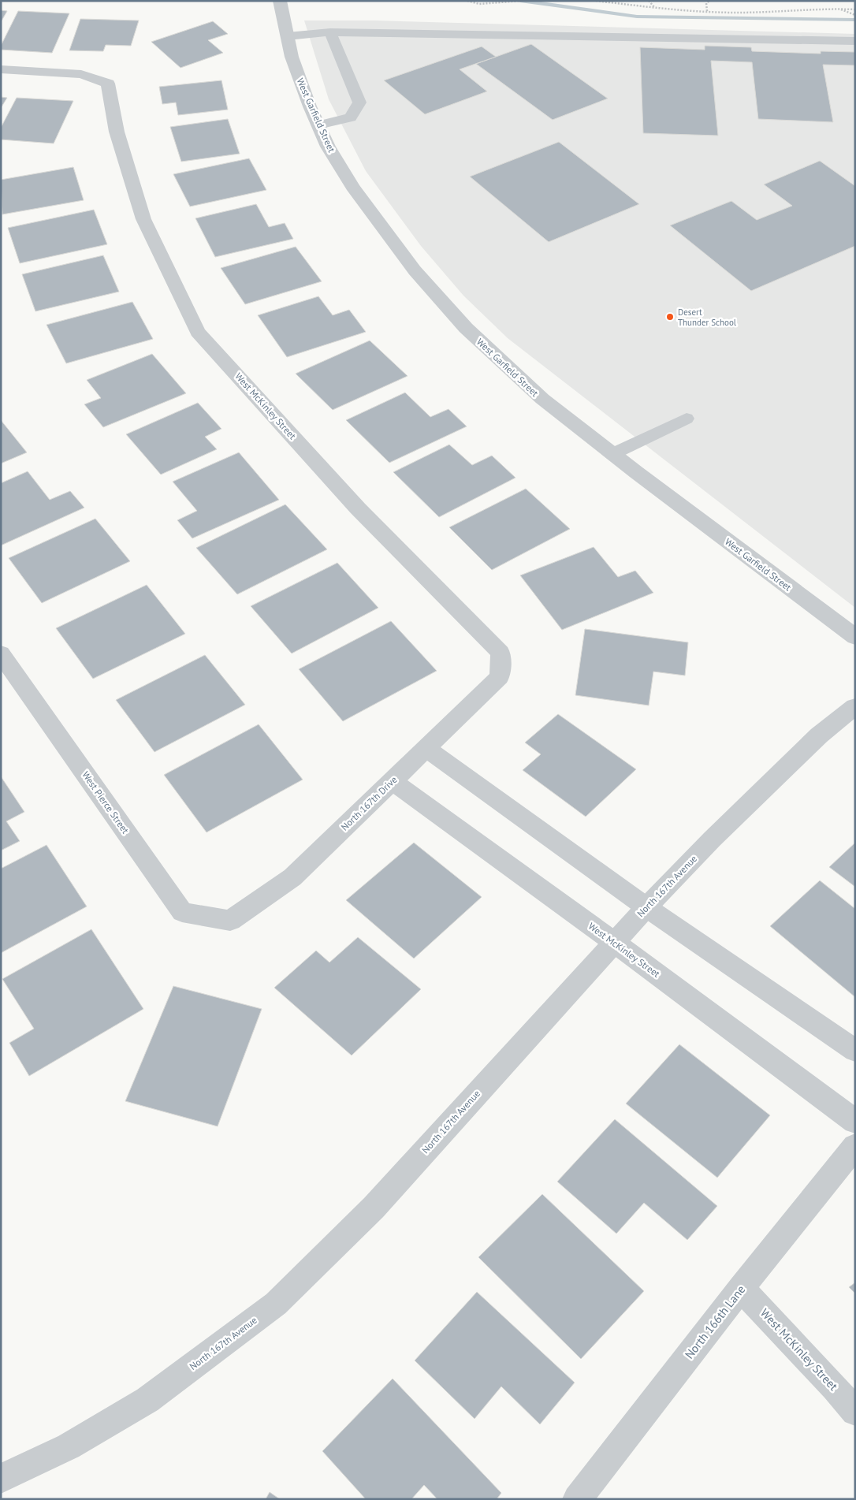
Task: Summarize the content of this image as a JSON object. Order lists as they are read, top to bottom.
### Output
{
  "streets": {
    "street": [
      "West Garfield Street",
      "West McKinley Street",
      "West Pierce Street",
      "North 167th Drive",
      "North 167th Avenue",
      "North 166th Lane"
    ]
  },
  "crossings": [
    ["West McKinley Street", "North 167th Drive"],
    ["West McKinley Street", "North 167th Avenue"],
    ["West McKinley Street", "North 166th Lane"],
    ["West Pierce Street", "North 167th Drive"]
  ],
  "places": ["Desert Thunder School"]
}
